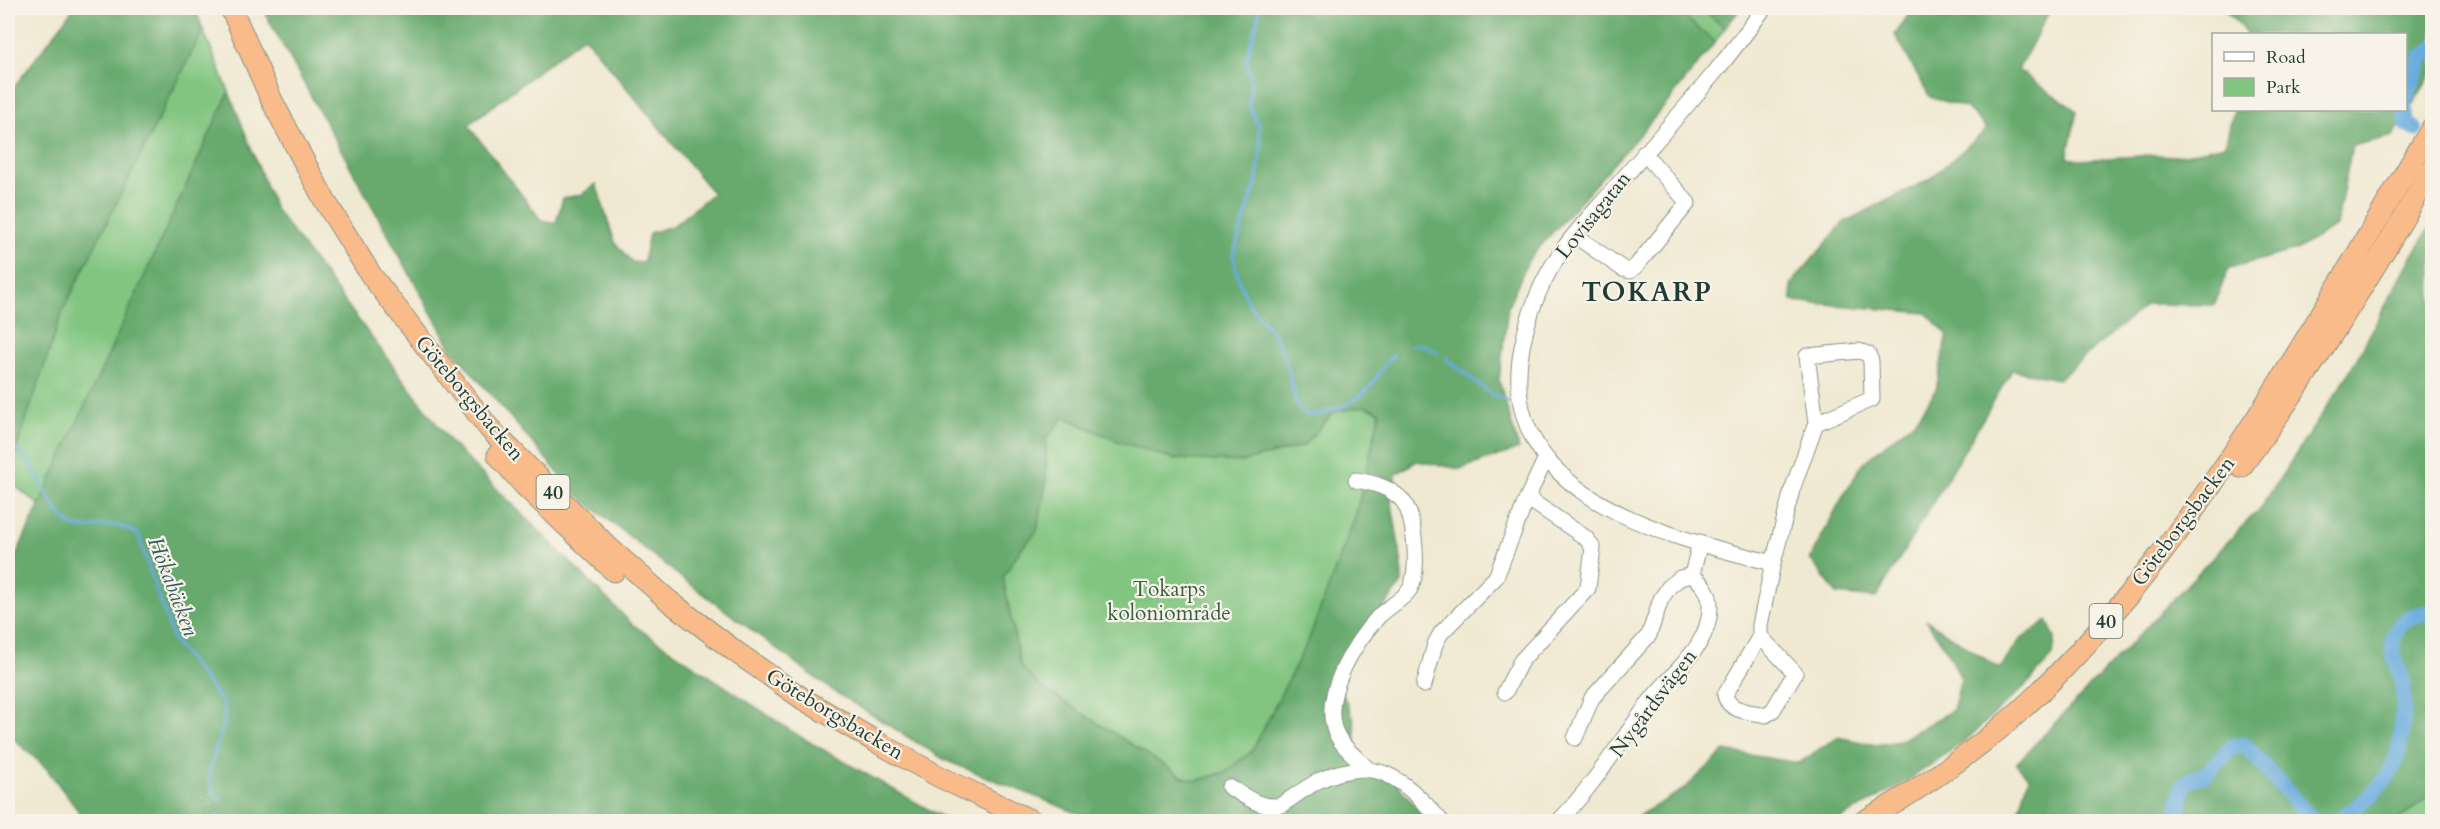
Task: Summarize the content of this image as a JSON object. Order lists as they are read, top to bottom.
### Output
{
  "streets": {
    "highway": ["Göteborgsbacken", "40"],
    "street": ["Lovisagatan", "Nygårdsvägen"]
  },
  "districts": ["TOKARP"],
  "water": ["Hökabäcken"],
  "parks": ["Tokarps koloniområde"],
  "legend": ["Road", "Park"]
}
